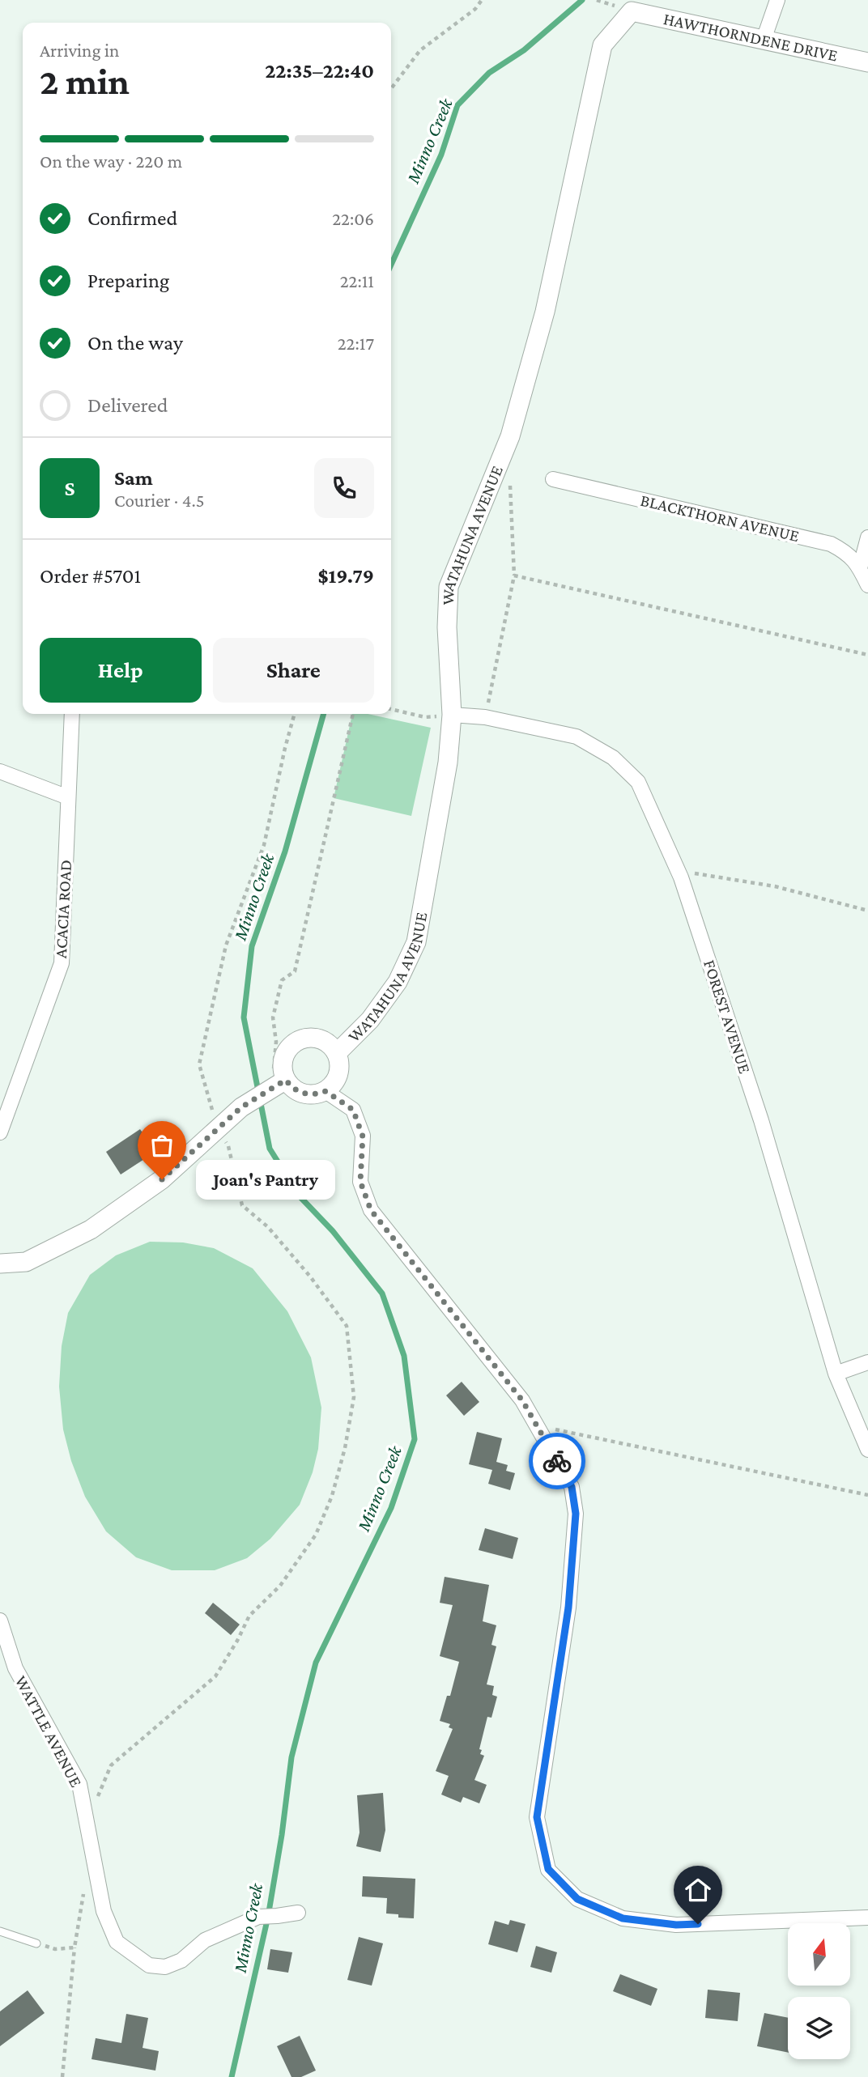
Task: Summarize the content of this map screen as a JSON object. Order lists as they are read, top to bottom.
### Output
{
  "streets": {
    "street": [
      "HAWTHORNDENE DRIVE",
      "BLACKTHORN AVENUE",
      "WATAHUNA AVENUE",
      "ACACIA ROAD",
      "FOREST AVENUE",
      "WATTLE AVENUE"
    ]
  },
  "crossings": [
    ["HAWTHORNDENE DRIVE", "WATAHUNA AVENUE"],
    ["WATAHUNA AVENUE", "FOREST AVENUE"]
  ],
  "water": ["Minno Creek"],
  "places": ["Joan's Pantry"],
  "north": "top",
  "page": {
    "heading": ["2 min", "Arriving in", "22:35–22:40"],
    "panel": [
      "Sam",
      "Courier · 4.5",
      "Order #5701",
      "$19.79"
    ],
    "bar": "On the way · 220 m",
    "list": [
      ["Confirmed", "22:06"],
      ["Preparing", "22:11"],
      ["On the way", "22:17"],
      "Delivered"
    ],
    "round": "S",
    "buttons": ["Help", "Share"],
    "bubble": "Joan's Pantry"
  }
}
